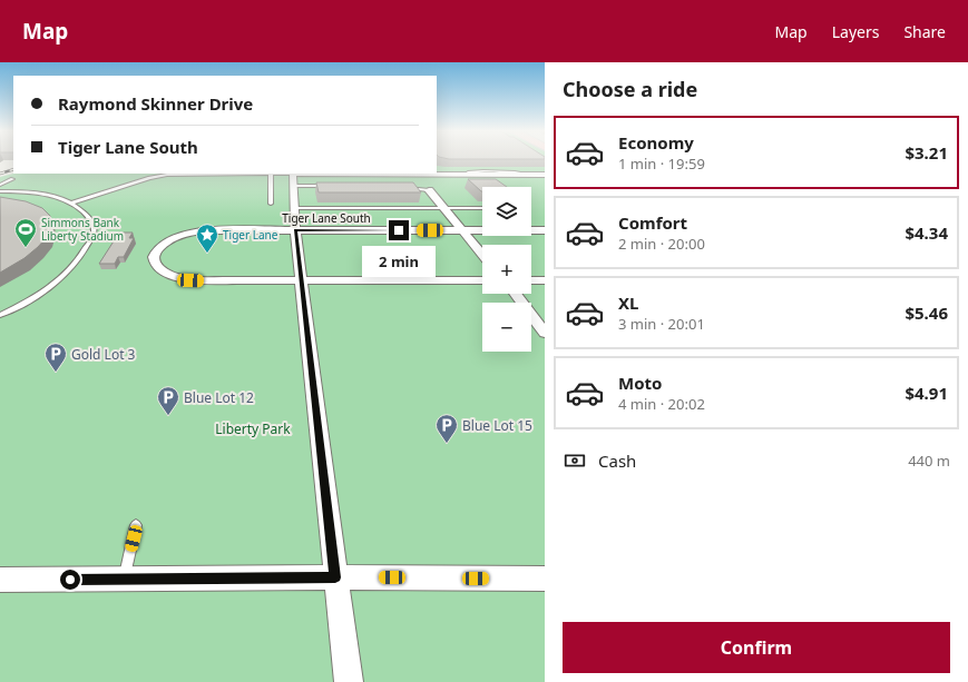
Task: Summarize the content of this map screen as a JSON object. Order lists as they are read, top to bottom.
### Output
{
  "streets": {
    "street": ["Tiger Lane South"]
  },
  "parks": ["Liberty Park"],
  "places": {
    "sports": ["Simmons Bank Liberty Stadium"],
    "place": ["Tiger Lane"],
    "parking": ["Gold Lot 3", "Blue Lot 12", "Blue Lot 15"]
  },
  "page": {
    "header": "Map",
    "nav": ["Map", "Layers", "Share"],
    "heading": "Choose a ride",
    "banner": ["Raymond Skinner Drive", "Tiger Lane South"],
    "list": [
      {
        "name": "Economy",
        "note": "1 min · 19:59",
        "value": "$3.21"
      },
      {
        "name": "Comfort",
        "note": "2 min · 20:00",
        "value": "$4.34"
      },
      {
        "name": "XL",
        "note": "3 min · 20:01",
        "value": "$5.46"
      },
      {
        "name": "Moto",
        "note": "4 min · 20:02",
        "value": "$4.91"
      }
    ],
    "map_buttons": ["+", "−"],
    "bubble": "2 min",
    "pay": ["Cash", "440 m"],
    "buttons": "Confirm"
  }
}
